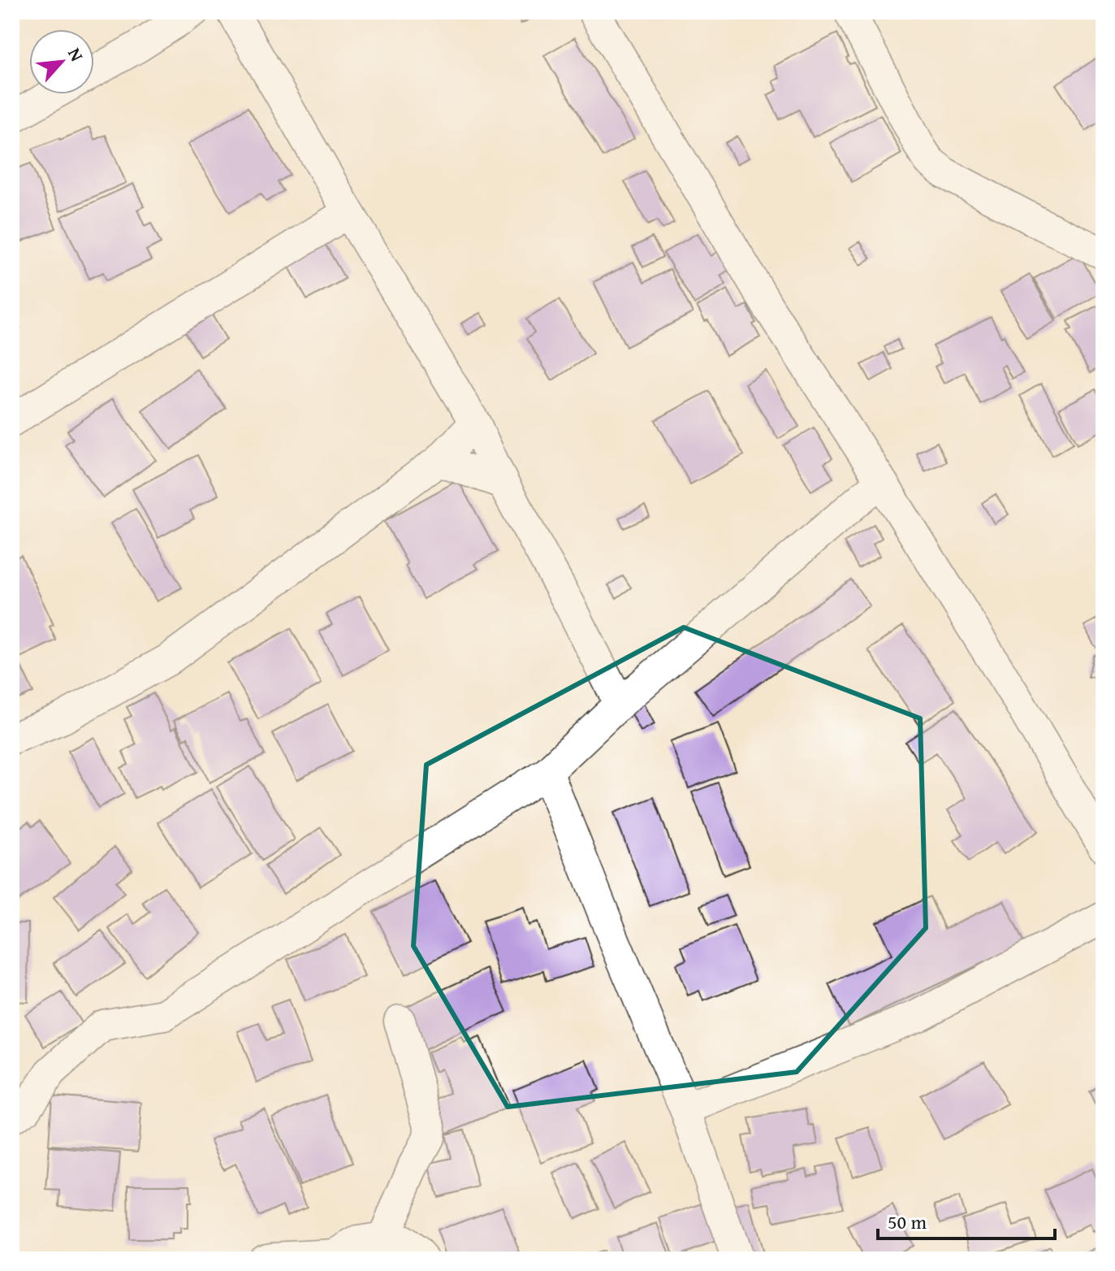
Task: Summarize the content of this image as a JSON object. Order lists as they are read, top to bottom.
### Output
{
  "scale_bar": "50 m",
  "north": "top right"
}
